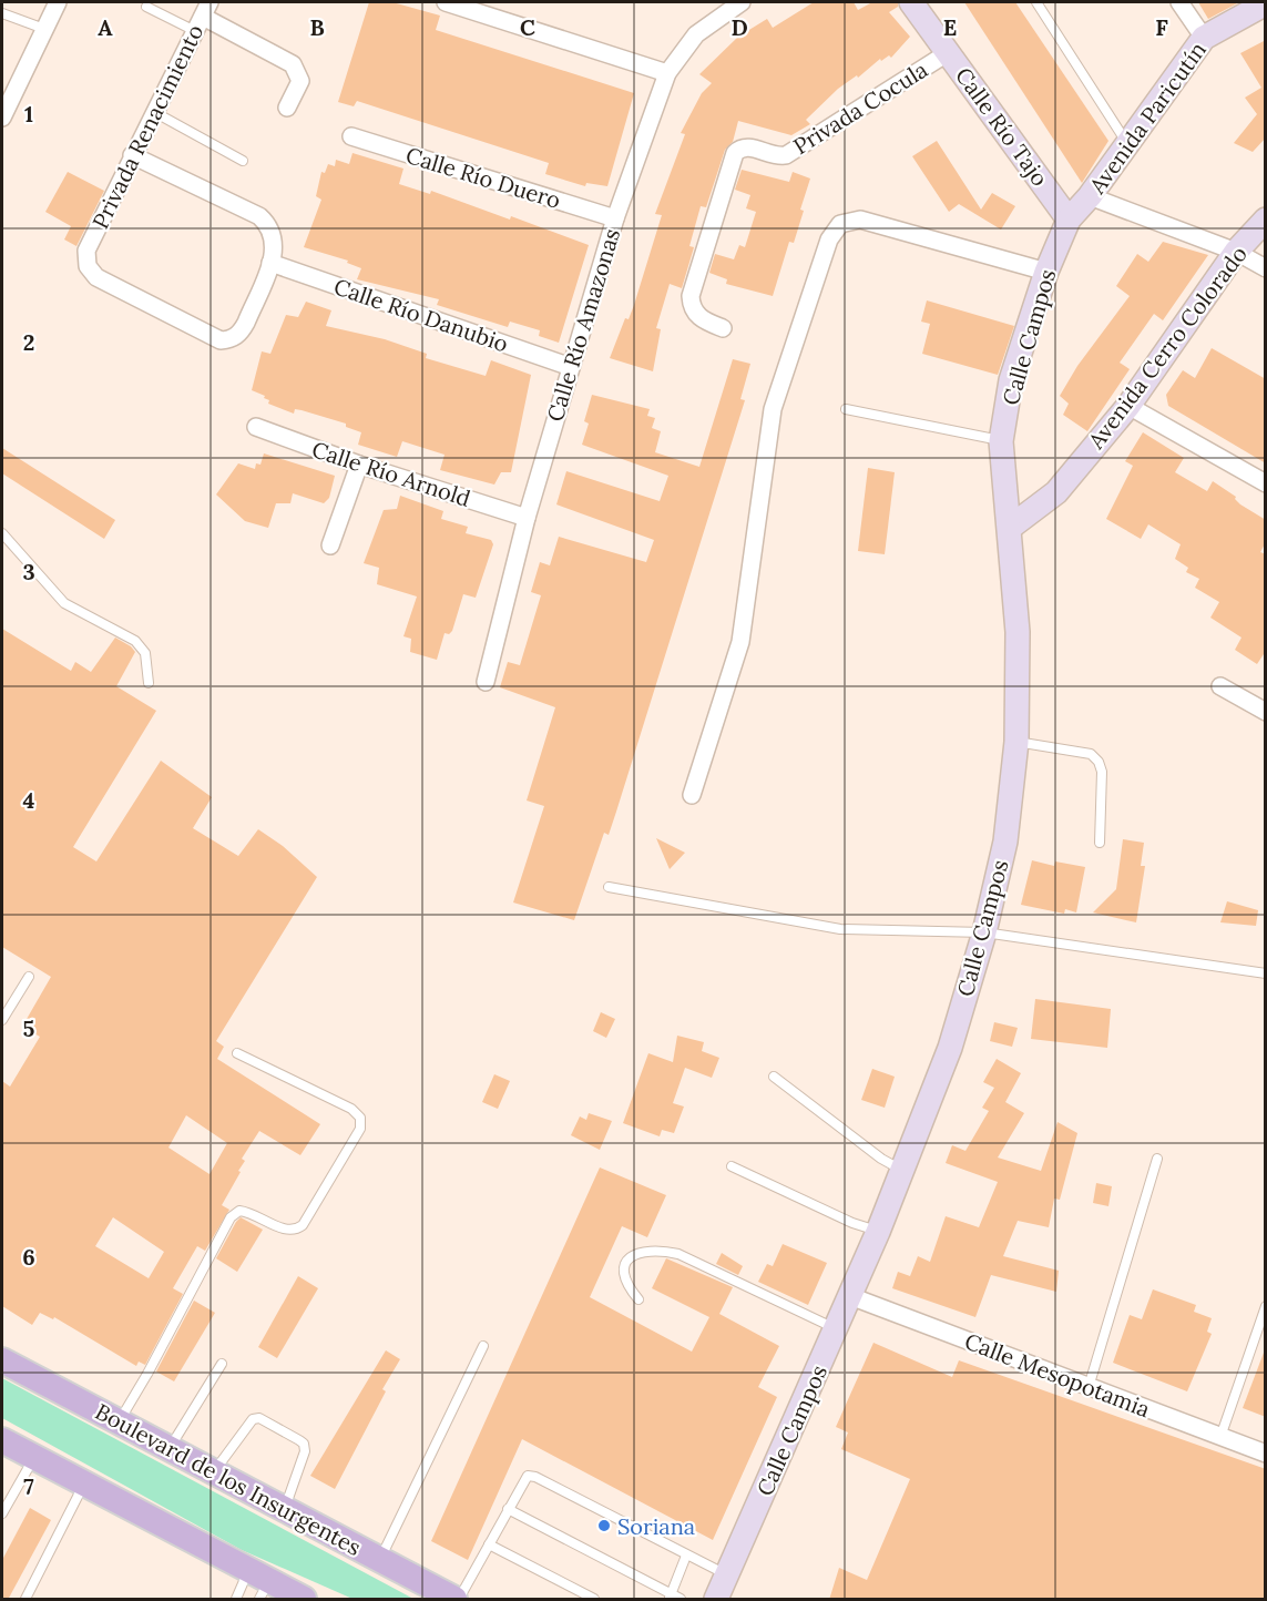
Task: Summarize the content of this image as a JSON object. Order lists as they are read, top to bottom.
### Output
{
  "streets": {
    "main road": ["Boulevard de los Insurgentes"],
    "street": [
      "Privada Cocula",
      "Avenida Paricutín",
      "Privada Renacimiento",
      "Calle Río Tajo",
      "Calle Río Duero",
      "Calle Río Danubio",
      "Calle Río Amazonas",
      "Calle Campos",
      "Avenida Cerro Colorado",
      "Calle Río Arnold",
      "Calle Mesopotamia"
    ]
  },
  "crossings": [
    ["Privada Cocula", "Calle Río Tajo"],
    ["Avenida Paricutín", "Calle Río Tajo"],
    ["Avenida Paricutín", "Calle Campos"],
    ["Privada Renacimiento", "Calle Río Danubio"],
    ["Calle Río Tajo", "Calle Campos"],
    ["Calle Río Duero", "Calle Río Amazonas"],
    ["Calle Río Danubio", "Calle Río Amazonas"],
    ["Calle Río Amazonas", "Calle Río Arnold"],
    ["Calle Campos", "Avenida Cerro Colorado"],
    ["Calle Campos", "Calle Mesopotamia"]
  ],
  "places": ["Soriana"],
  "grid": {
    "columns": [
      "A",
      "B",
      "C",
      "D",
      "E",
      "F"
    ],
    "rows": [
      "1",
      "2",
      "3",
      "4",
      "5",
      "6",
      "7"
    ]
  }
}
